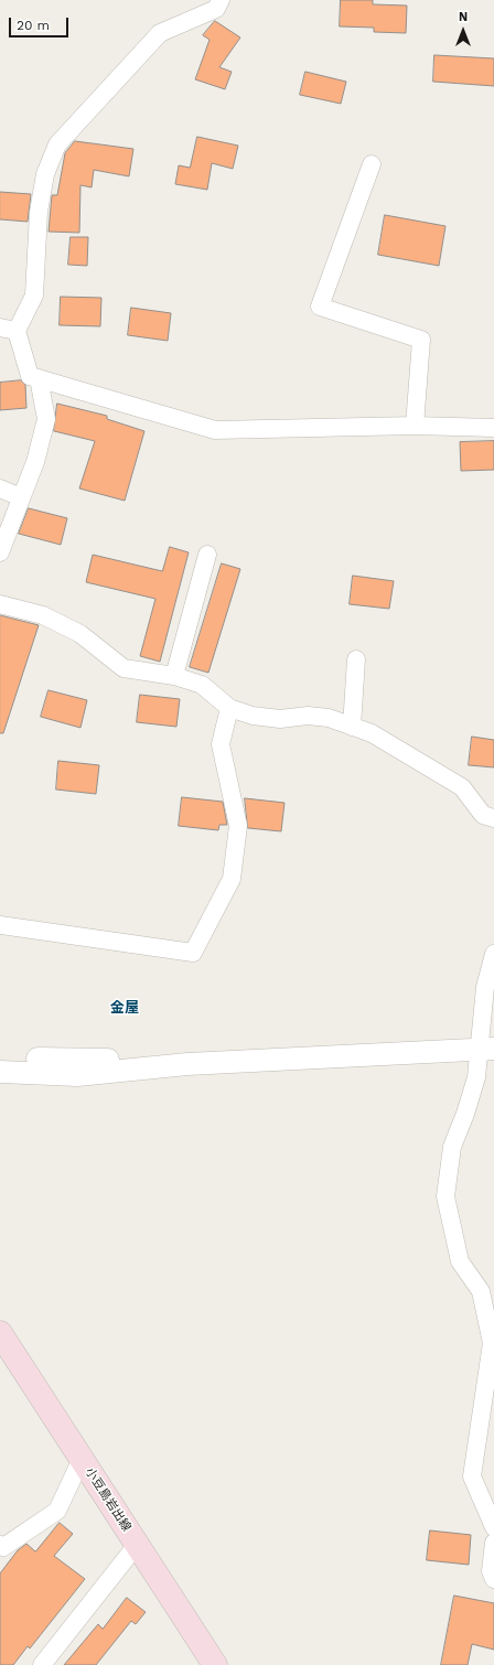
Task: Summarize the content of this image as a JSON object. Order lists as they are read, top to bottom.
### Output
{
  "streets": {
    "main road": ["小豆島岩出線"]
  },
  "districts": ["金屋"],
  "scale_bar": "20 m",
  "north": "top"
}
